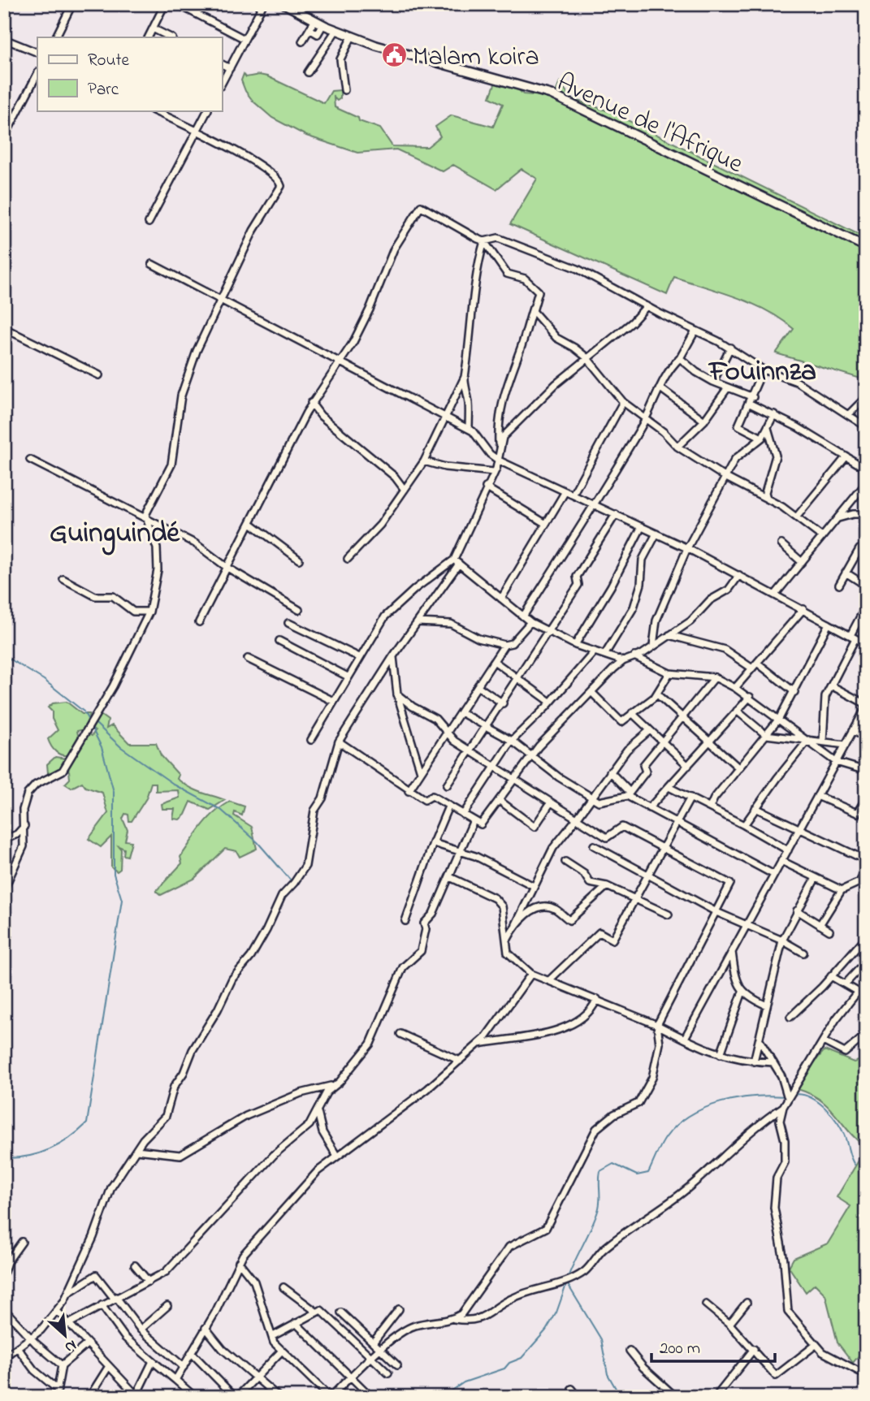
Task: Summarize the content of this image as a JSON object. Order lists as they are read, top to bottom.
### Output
{
  "streets": {
    "main road": ["Avenue de l'Afrique"]
  },
  "districts": ["Fouinnza", "Guinguindé"],
  "places": {
    "public building": ["Malam koira"]
  },
  "legend": ["Route", "Parc"],
  "scale_bar": "200 m",
  "north": "bottom right"
}
